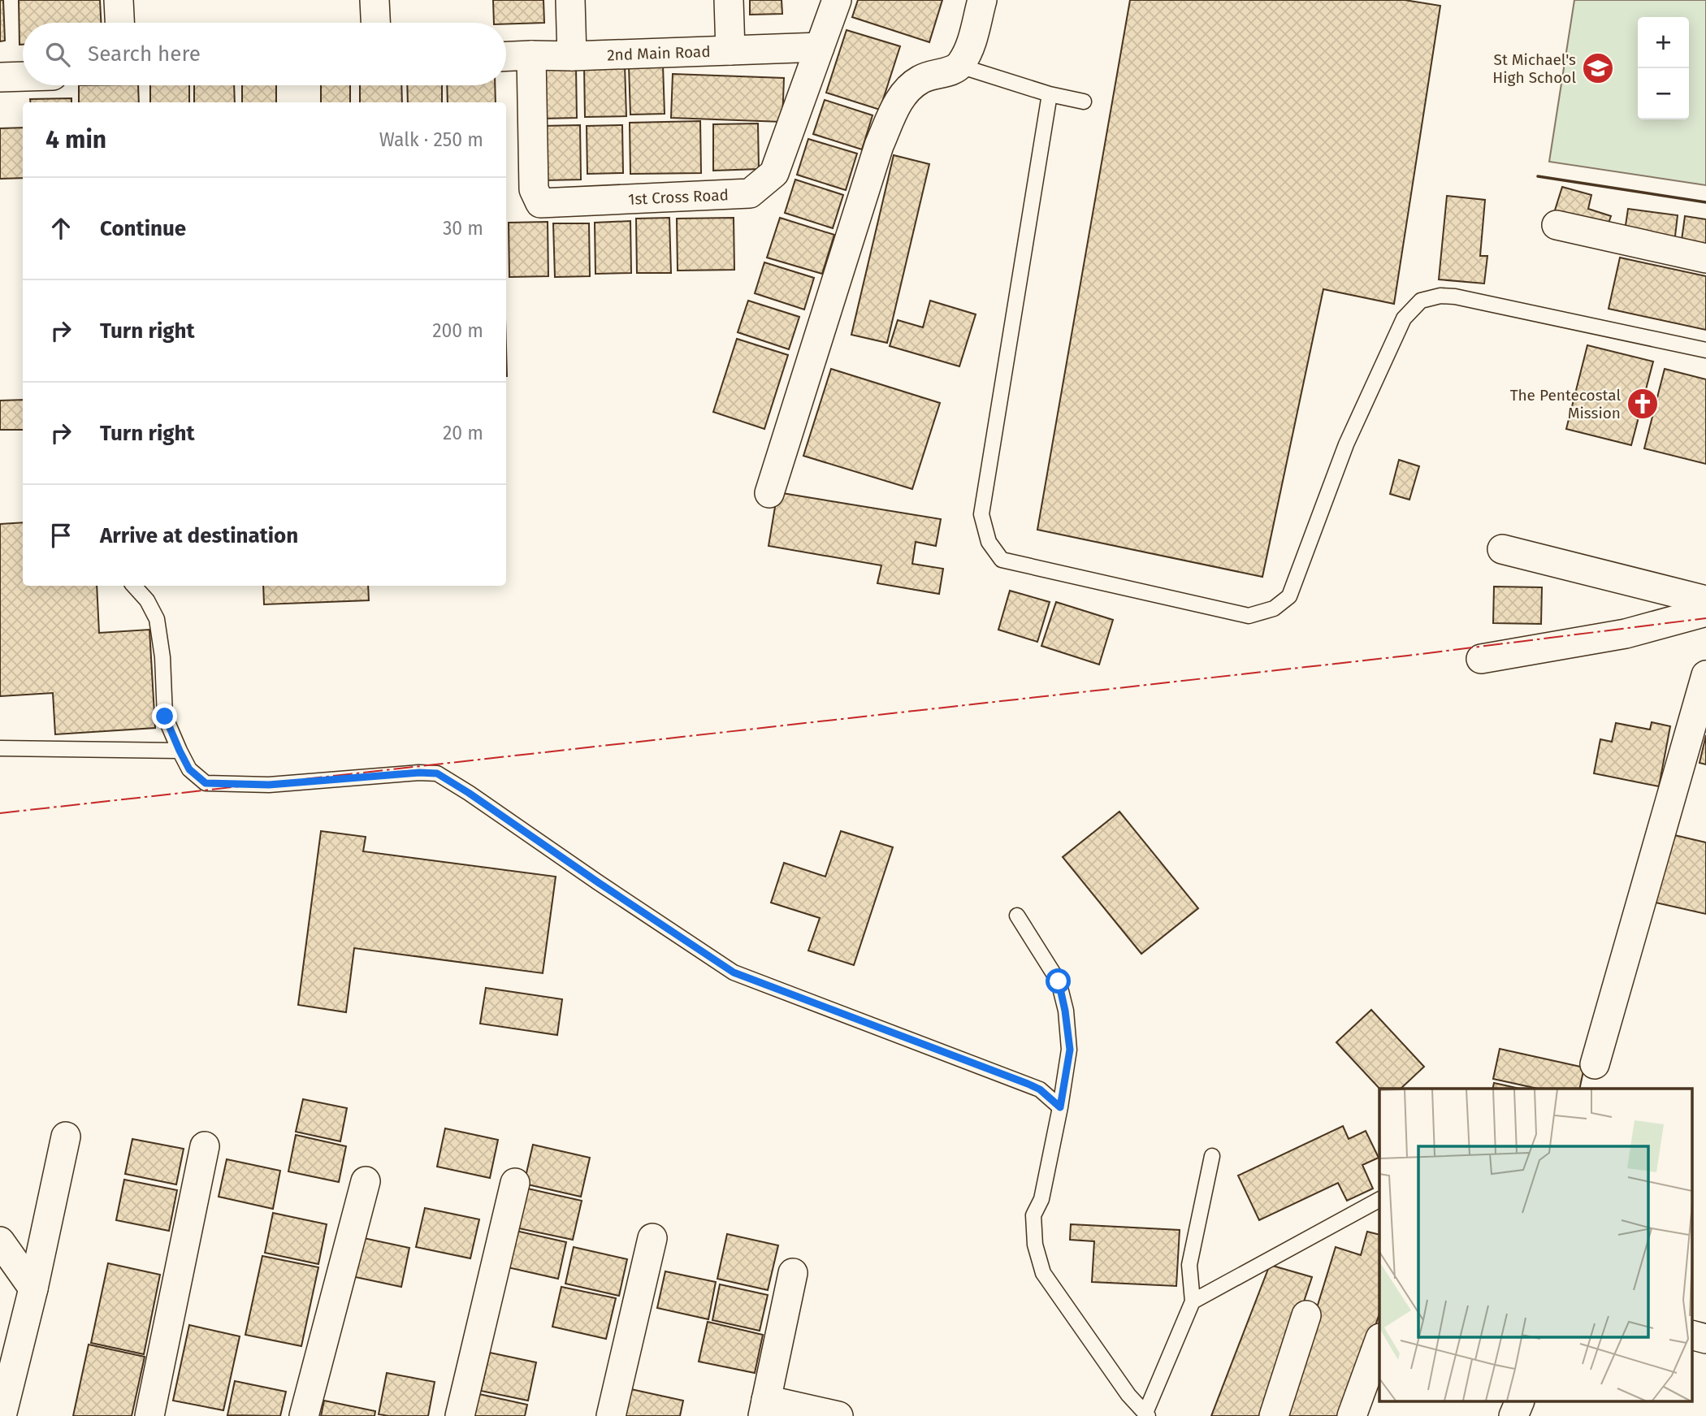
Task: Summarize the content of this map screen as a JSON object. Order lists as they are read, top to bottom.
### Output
{
  "streets": {
    "street": ["2nd Main Road", "1st Cross Road"]
  },
  "crossings": [
    ["2nd Main Road", "1st Cross Road"]
  ],
  "places": {
    "school or university": ["St Michael's High School"],
    "church": ["The Pentecostal Mission"]
  },
  "page": {
    "map_buttons": ["+", "−"],
    "search": "Search here",
    "heading": ["4 min", "Walk · 250 m"],
    "list": [
      ["Continue", "30 m"],
      ["Turn right", "200 m"],
      ["Turn right", "20 m"],
      "Arrive at destination"
    ]
  }
}
